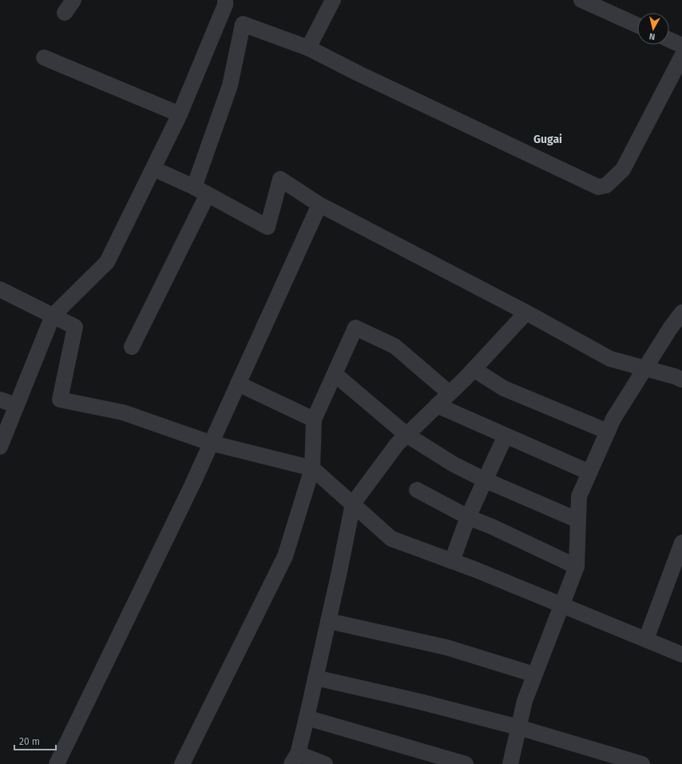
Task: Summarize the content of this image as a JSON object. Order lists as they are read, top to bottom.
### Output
{
  "districts": ["Gugai"],
  "scale_bar": "20 m",
  "north": "bottom"
}
